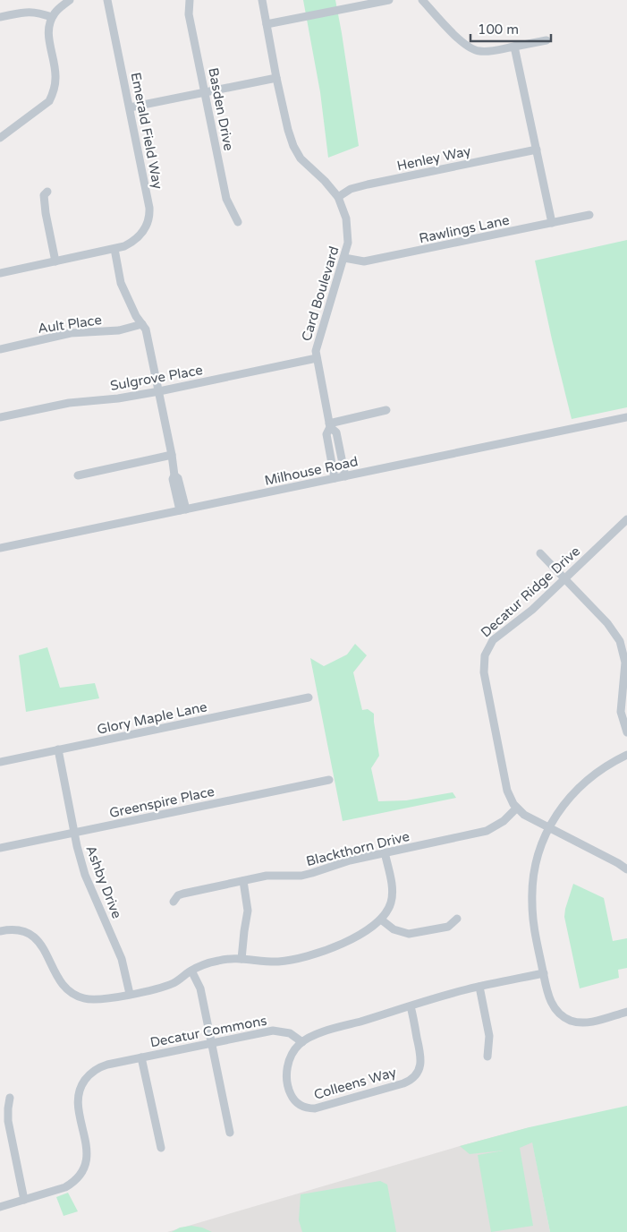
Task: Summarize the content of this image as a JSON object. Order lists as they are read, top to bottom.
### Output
{
  "streets": {
    "street": [
      "Basden Drive",
      "Emerald Field Way",
      "Henley Way",
      "Rawlings Lane",
      "Card Boulevard",
      "Ault Place",
      "Sulgrove Place",
      "Milhouse Road",
      "Decatur Ridge Drive",
      "Glory Maple Lane",
      "Greenspire Place",
      "Blackthorn Drive",
      "Ashby Drive",
      "Decatur Commons",
      "Colleens Way"
    ]
  },
  "crossings": [
    ["Henley Way", "Card Boulevard"],
    ["Rawlings Lane", "Card Boulevard"],
    ["Card Boulevard", "Sulgrove Place"],
    ["Card Boulevard", "Milhouse Road"],
    ["Decatur Ridge Drive", "Blackthorn Drive"],
    ["Glory Maple Lane", "Ashby Drive"],
    ["Greenspire Place", "Ashby Drive"],
    ["Decatur Commons", "Colleens Way"]
  ],
  "scale_bar": "100 m"
}
